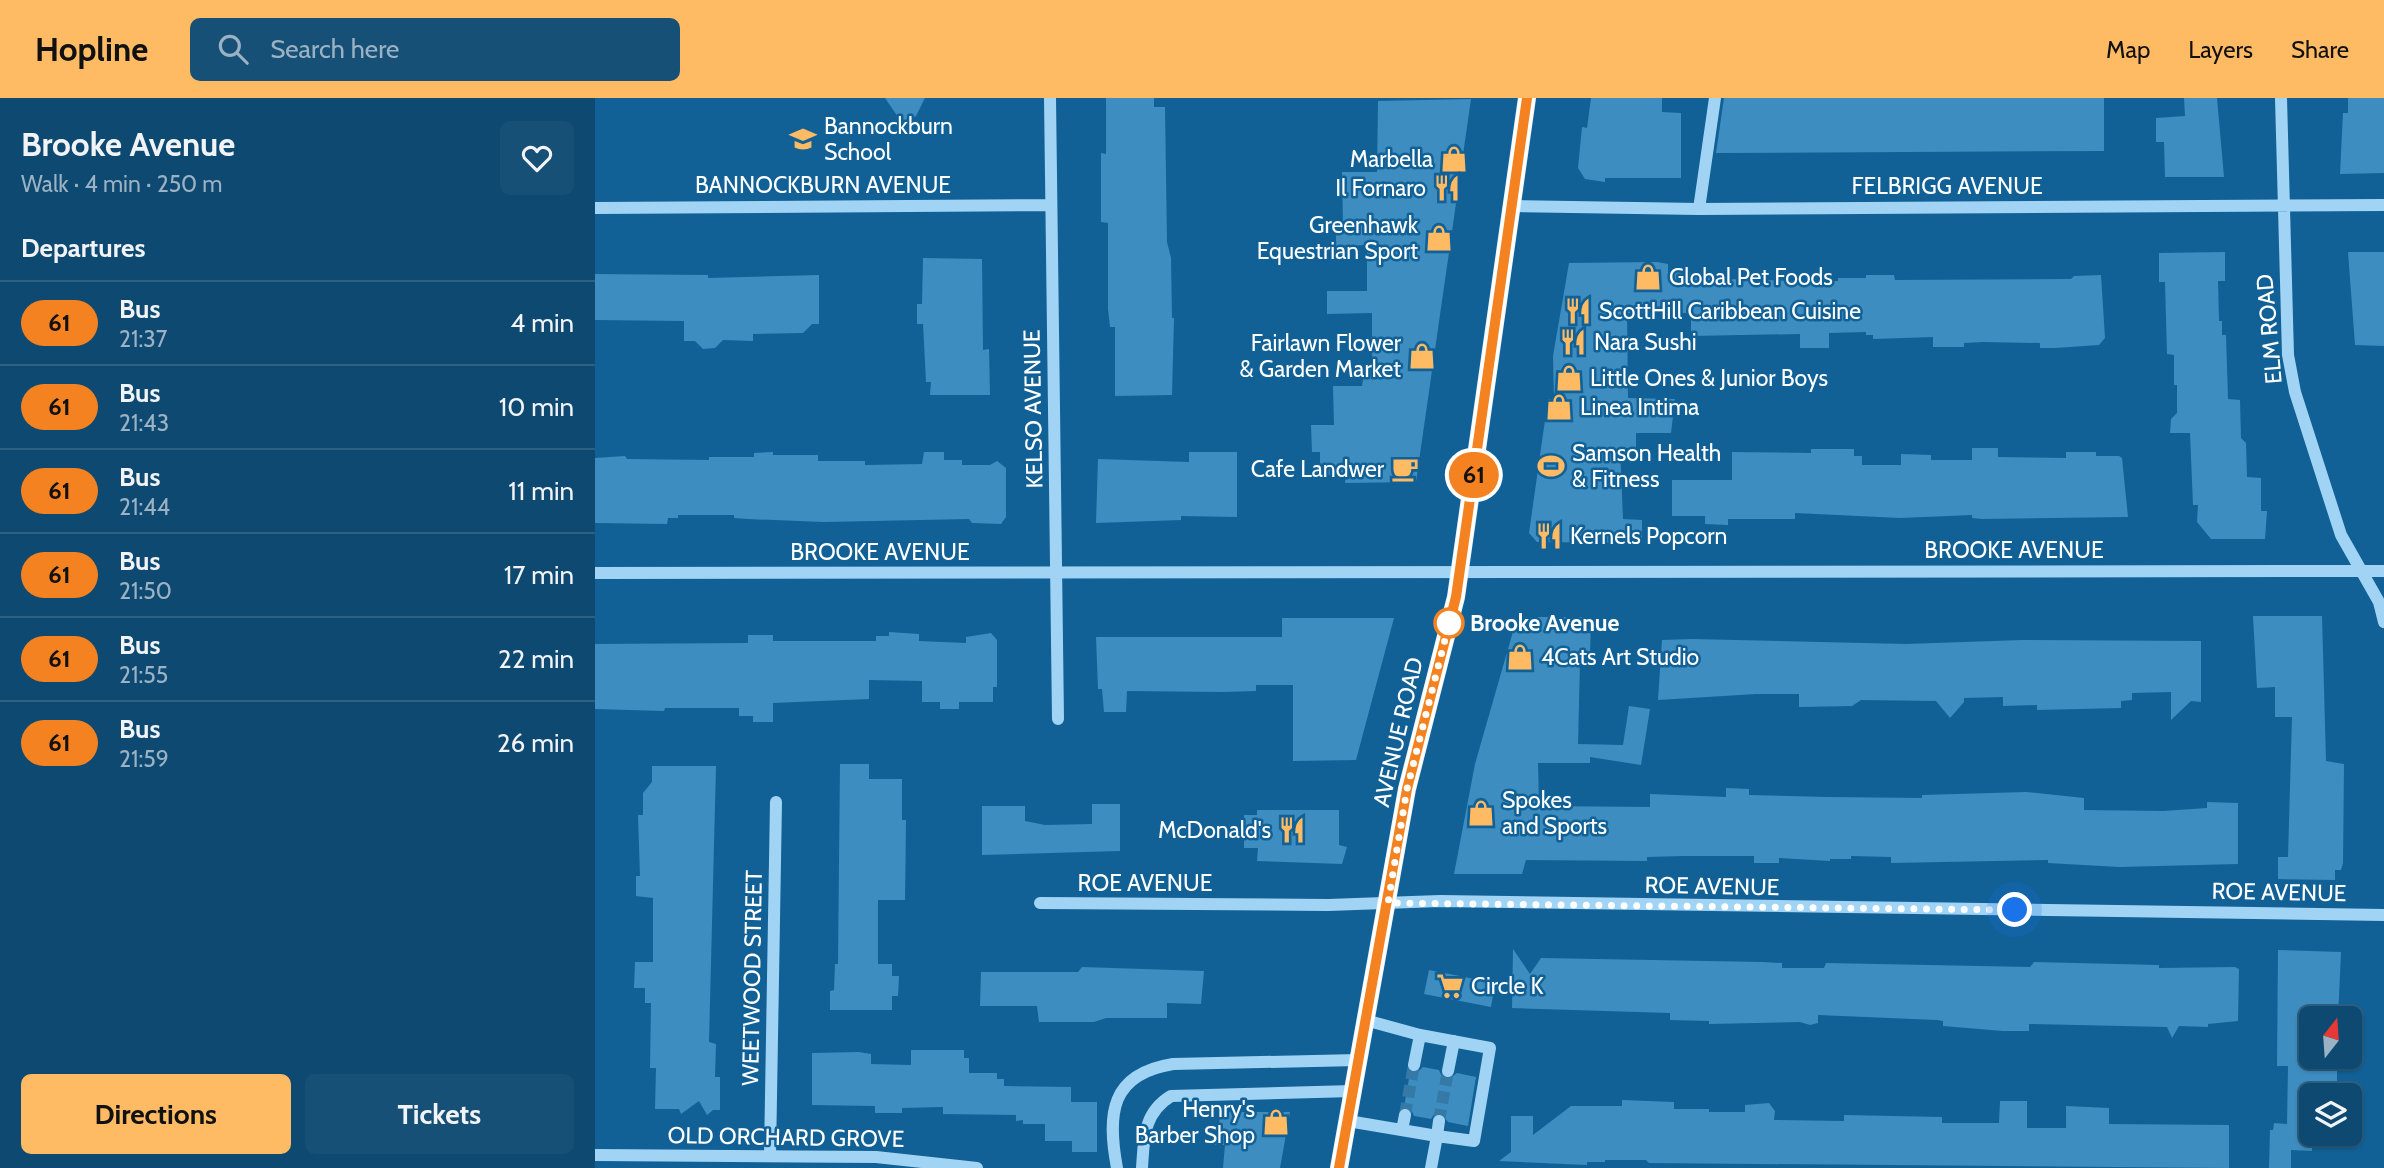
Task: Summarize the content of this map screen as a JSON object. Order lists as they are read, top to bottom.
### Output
{
  "streets": {
    "main road": ["AVENUE ROAD"],
    "street": [
      "BANNOCKBURN AVENUE",
      "FELBRIGG AVENUE",
      "ELM ROAD",
      "KELSO AVENUE",
      "BROOKE AVENUE",
      "ROE AVENUE",
      "WEETWOOD STREET",
      "OLD ORCHARD GROVE"
    ]
  },
  "crossings": [
    ["BANNOCKBURN AVENUE", "KELSO AVENUE"],
    ["FELBRIGG AVENUE", "ELM ROAD"],
    ["FELBRIGG AVENUE", "AVENUE ROAD"],
    ["ELM ROAD", "BROOKE AVENUE"],
    ["KELSO AVENUE", "BROOKE AVENUE"],
    ["BROOKE AVENUE", "AVENUE ROAD"],
    ["AVENUE ROAD", "ROE AVENUE"],
    ["WEETWOOD STREET", "OLD ORCHARD GROVE"]
  ],
  "places": {
    "school or university": ["Bannockburn School"],
    "shop": [
      "Marbella",
      "Greenhawk Equestrian Sport",
      "Global Pet Foods",
      "Fairlawn Flower & Garden Market",
      "Little Ones & Junior Boys",
      "Linea Intima",
      "4Cats Art Studio",
      "Spokes and Sports",
      "Henry's Barber Shop"
    ],
    "restaurant": [
      "Il Fornaro",
      "ScottHill Caribbean Cuisine",
      "Nara Sushi",
      "Kernels Popcorn",
      "McDonald's"
    ],
    "sports": ["Samson Health & Fitness"],
    "cafe": ["Cafe Landwer"],
    "other": ["Brooke Avenue"],
    "supermarket": ["Circle K"]
  },
  "lines": ["bus line 61"],
  "north": "top",
  "page": {
    "header": "Hopline",
    "search": "Search here",
    "nav": ["Map", "Layers", "Share"],
    "heading": [
      ["Brooke Avenue", "Walk · 4 min · 250 m"],
      "Departures"
    ],
    "on_map": "61",
    "list": [
      {
        "mark": "61",
        "name": "Bus",
        "note": "21:37",
        "value": "4 min"
      },
      {
        "mark": "61",
        "name": "Bus",
        "note": "21:43",
        "value": "10 min"
      },
      {
        "mark": "61",
        "name": "Bus",
        "note": "21:44",
        "value": "11 min"
      },
      {
        "mark": "61",
        "name": "Bus",
        "note": "21:50",
        "value": "17 min"
      },
      {
        "mark": "61",
        "name": "Bus",
        "note": "21:55",
        "value": "22 min"
      },
      {
        "mark": "61",
        "name": "Bus",
        "note": "21:59",
        "value": "26 min"
      }
    ],
    "buttons": ["Directions", "Tickets"]
  }
}
